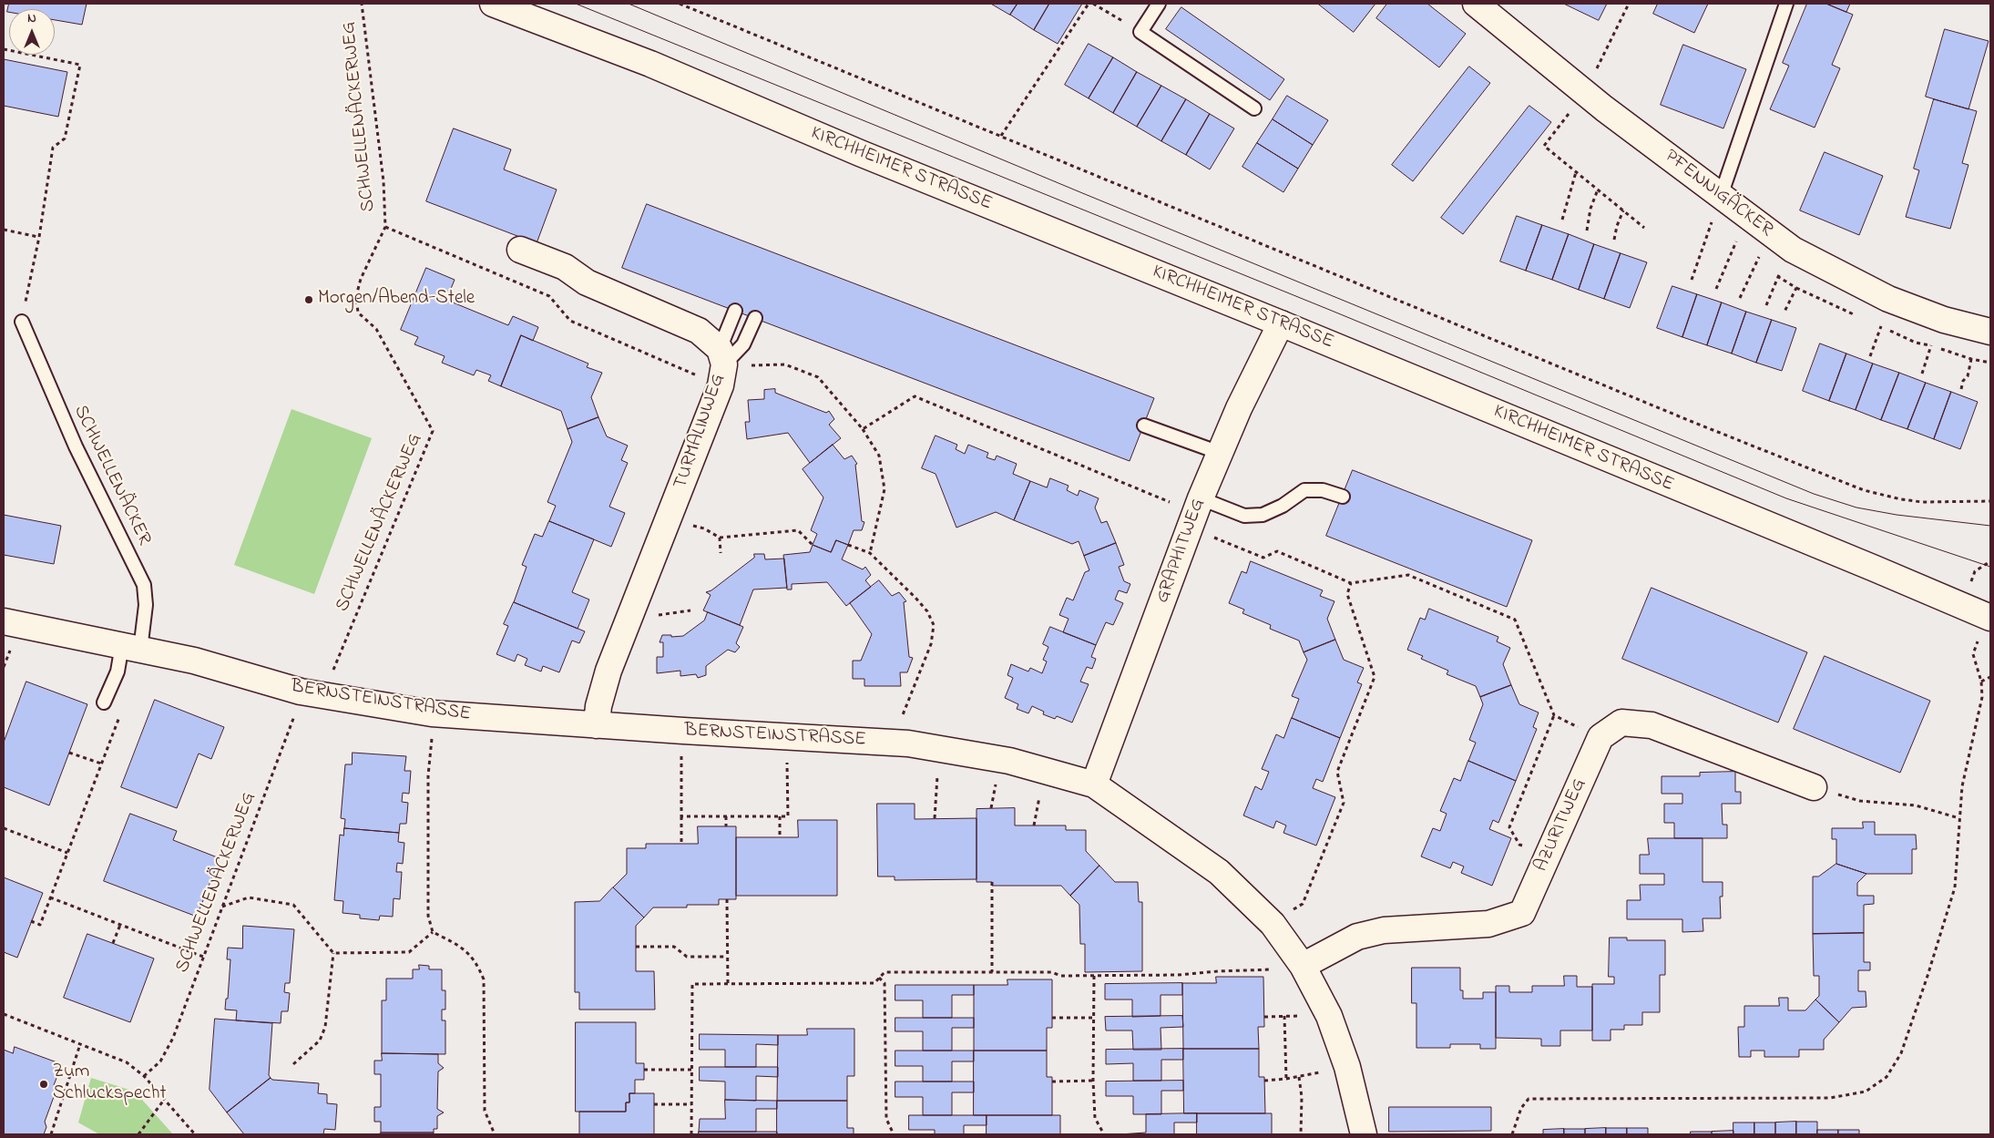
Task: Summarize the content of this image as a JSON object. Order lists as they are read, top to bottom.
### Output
{
  "streets": {
    "street": [
      "KIRCHHEIMER STRASSE",
      "PFENNIGÄCKER",
      "TURMALINWEG",
      "GRAPHITWEG",
      "BERNSTEINSTRASSE",
      "AZURITWEG"
    ],
    "lane": ["SCHWELLENÄCKER"],
    "path": ["SCHWELLENÄCKERWEG"]
  },
  "crossings": [
    ["SCHWELLENÄCKERWEG", "BERNSTEINSTRASSE"],
    ["KIRCHHEIMER STRASSE", "GRAPHITWEG"],
    ["TURMALINWEG", "BERNSTEINSTRASSE"],
    ["SCHWELLENÄCKER", "BERNSTEINSTRASSE"],
    ["GRAPHITWEG", "BERNSTEINSTRASSE"],
    ["BERNSTEINSTRASSE", "AZURITWEG"]
  ],
  "places": ["Morgen/Abend-Stele", "Zum Schluckspecht"],
  "north": "top"
}
